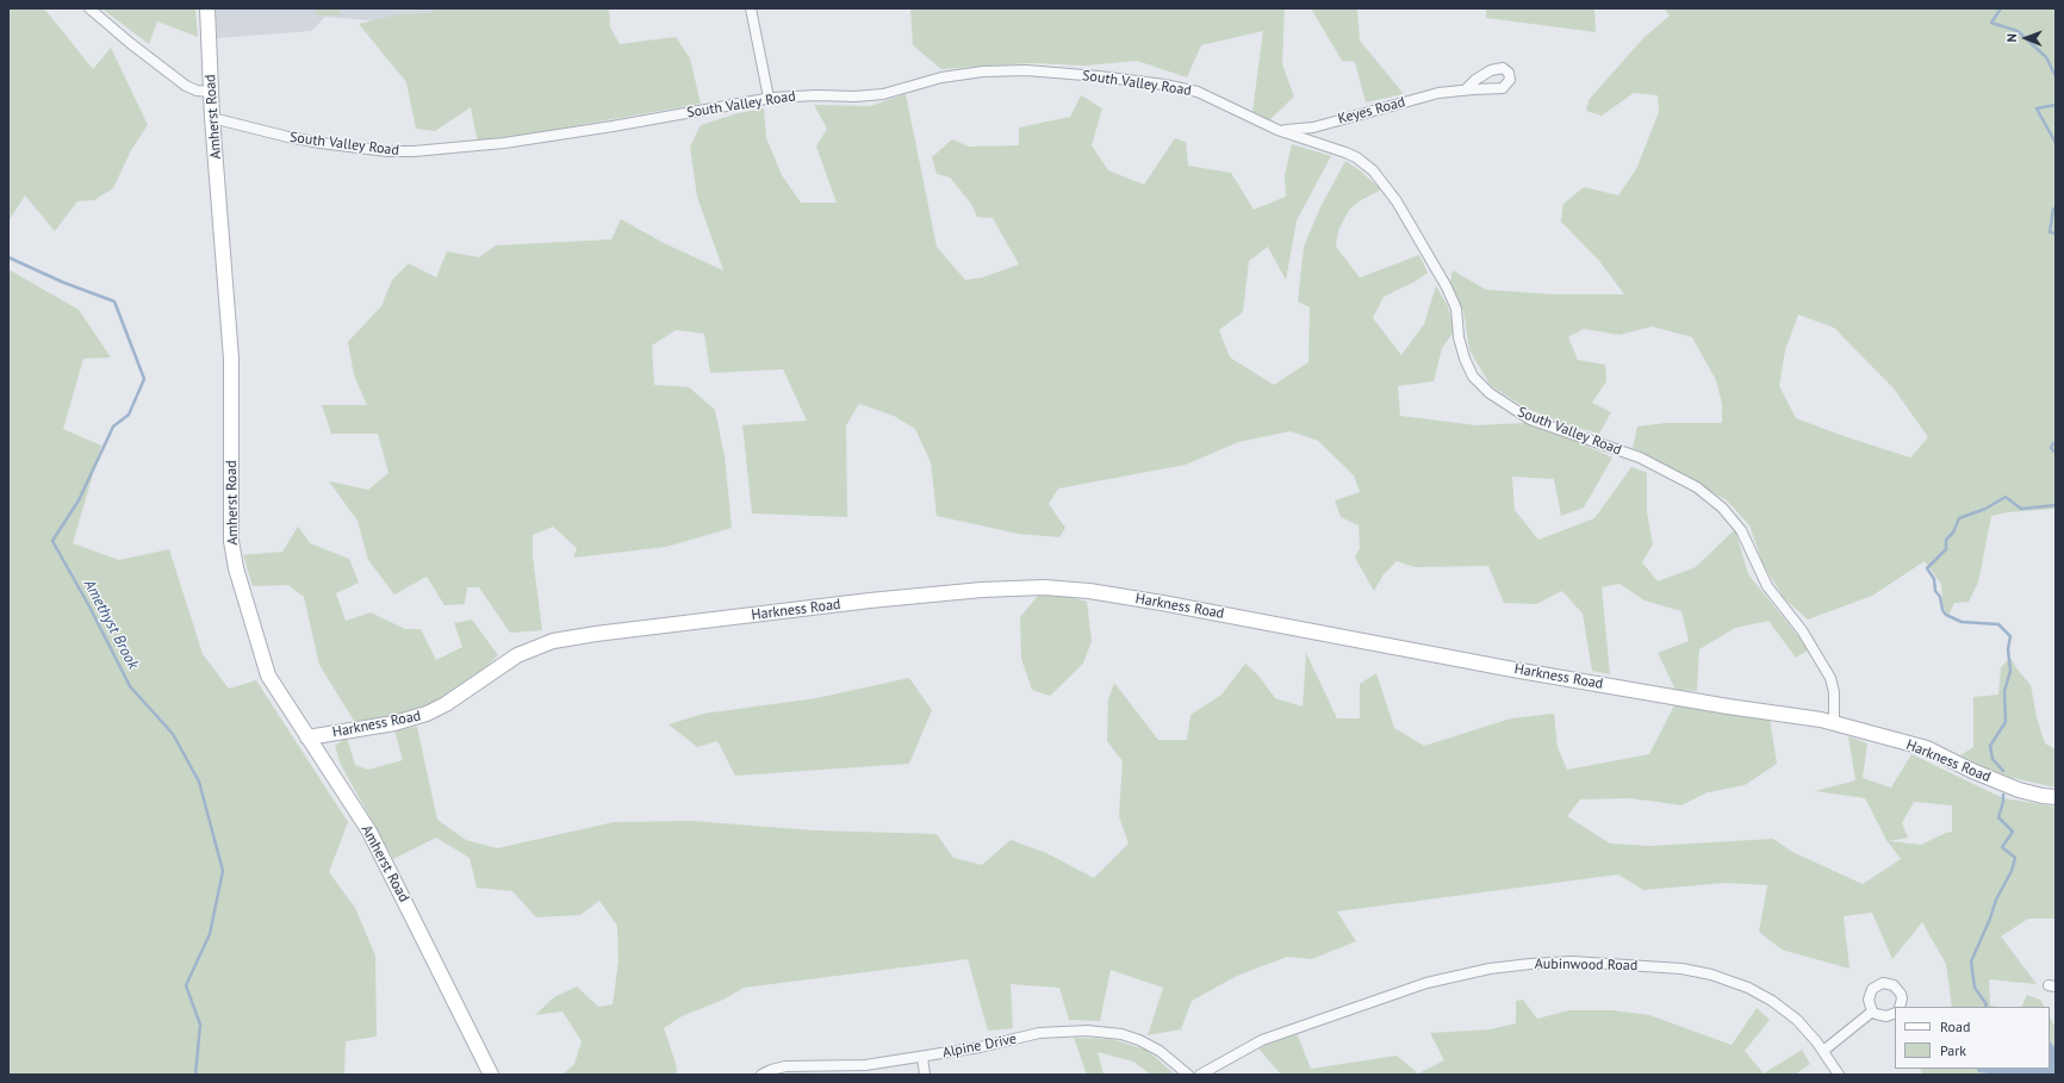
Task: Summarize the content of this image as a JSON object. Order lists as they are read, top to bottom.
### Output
{
  "streets": {
    "main road": ["Amherst Road", "Harkness Road"],
    "street": [
      "South Valley Road",
      "Keyes Road",
      "Aubinwood Road",
      "Alpine Drive"
    ]
  },
  "crossings": [
    ["South Valley Road", "Keyes Road"],
    ["South Valley Road", "Amherst Road"],
    ["South Valley Road", "Harkness Road"],
    ["Amherst Road", "Harkness Road"]
  ],
  "water": ["Amethyst Brook"],
  "legend": ["Road", "Park"],
  "north": "left"
}
